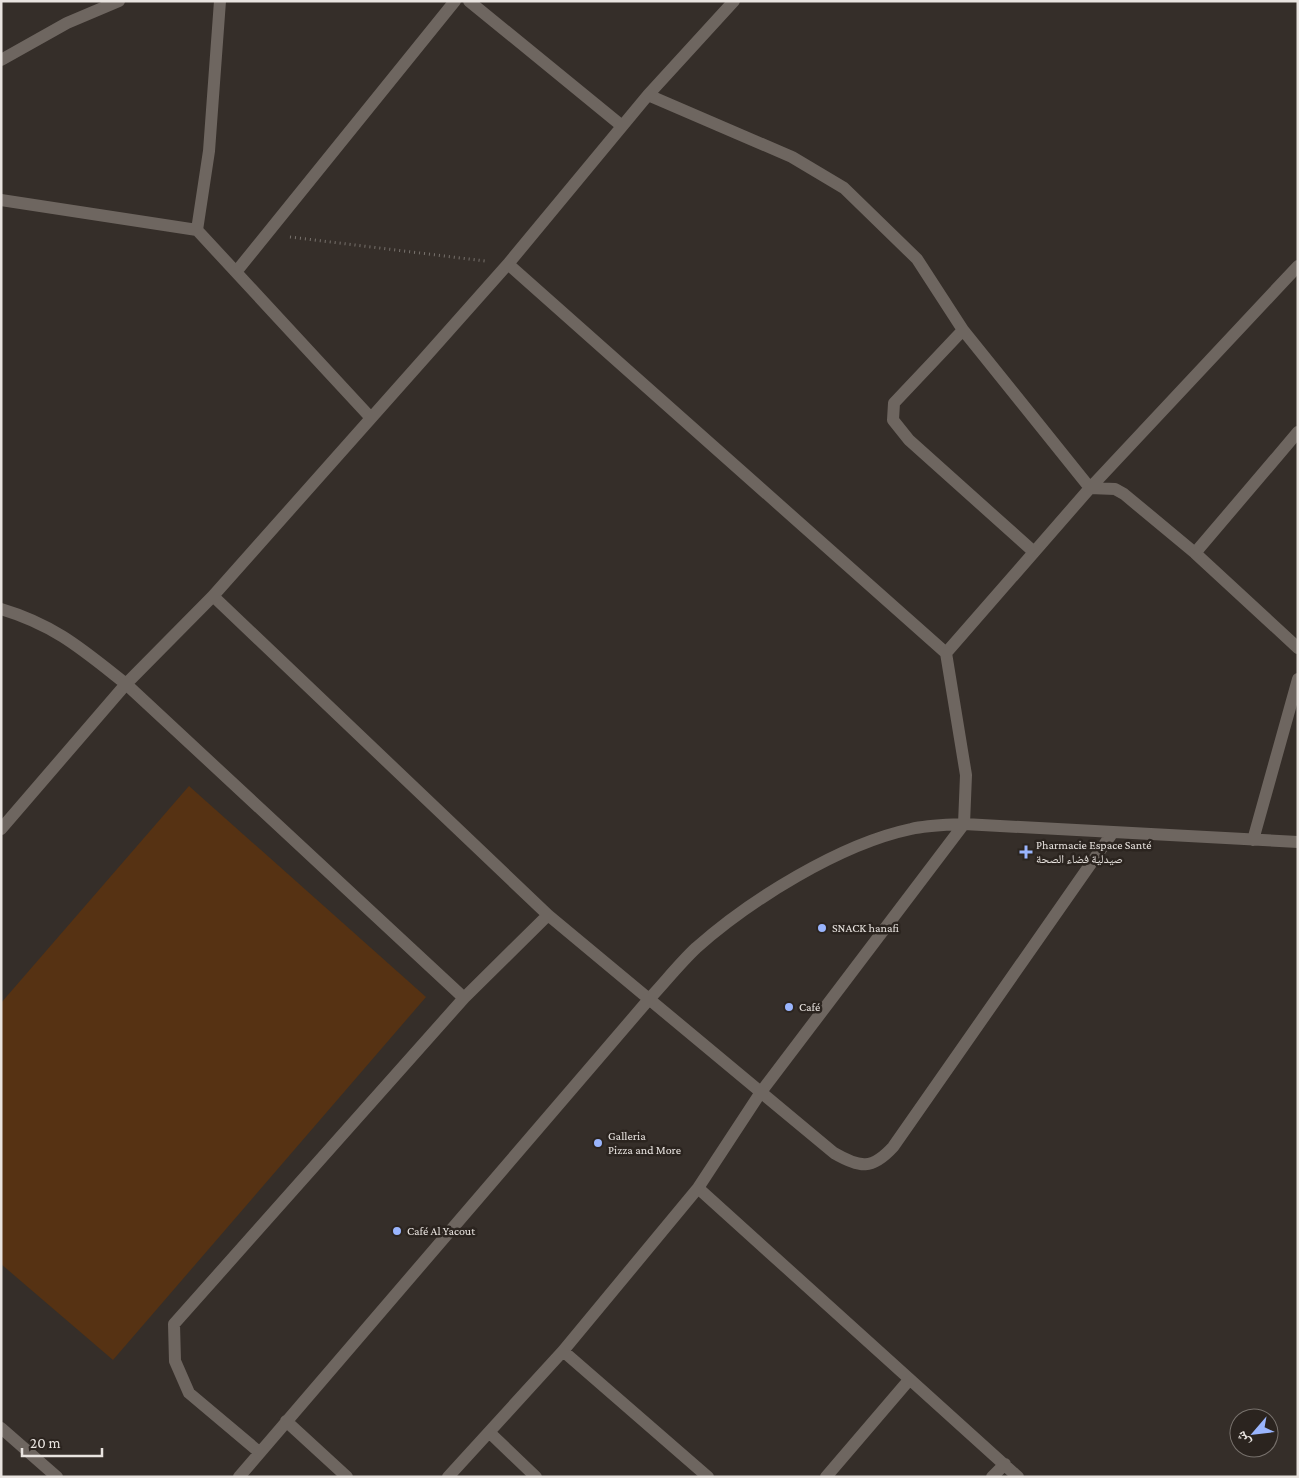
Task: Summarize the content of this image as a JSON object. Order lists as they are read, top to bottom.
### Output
{
  "places": {
    "health": ["Pharmacie Espace Santé صيدلية فضاء الصحة"],
    "other": [
      "SNACK hanafi",
      "Café",
      "Galleria Pizza and More",
      "Café Al Yacout"
    ]
  },
  "scale_bar": "20 m",
  "north": "bottom left"
}
